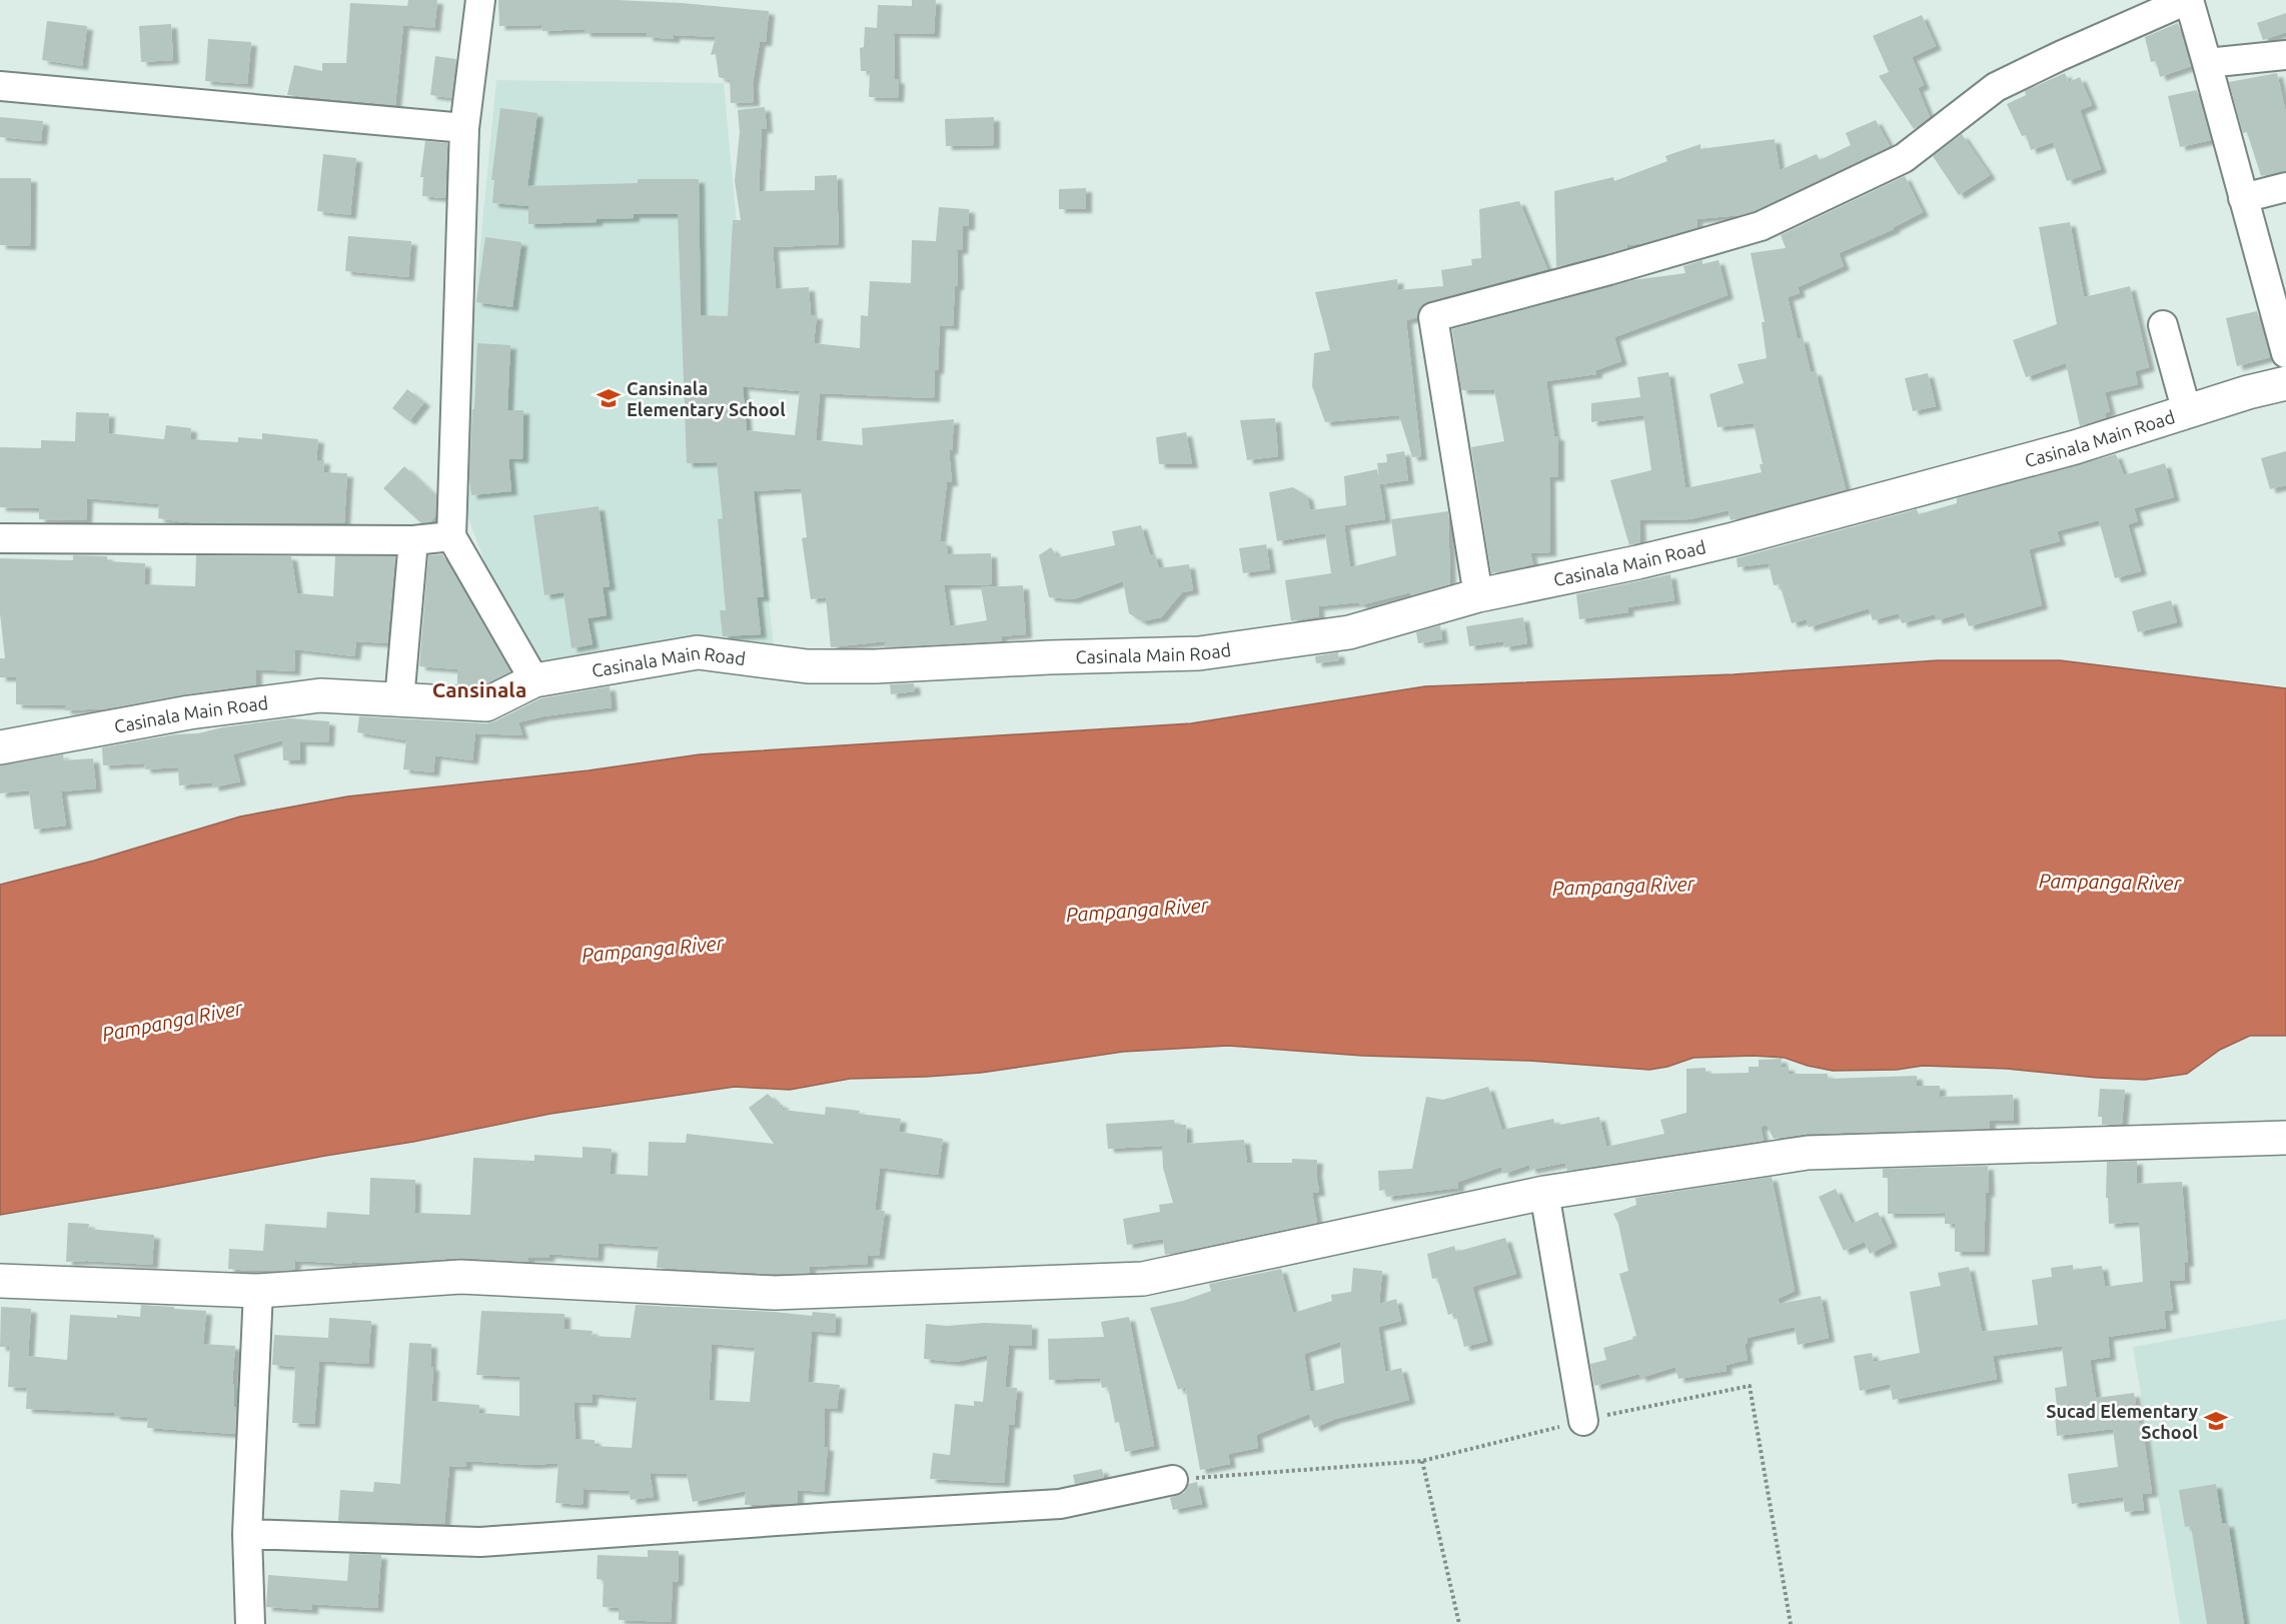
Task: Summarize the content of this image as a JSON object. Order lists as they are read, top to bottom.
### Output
{
  "streets": {
    "street": ["Casinala Main Road"]
  },
  "districts": ["Cansinala"],
  "water": ["Pampanga River"],
  "places": {
    "school or university": ["Cansinala Elementary School", "Sucad Elementary School"]
  }
}
